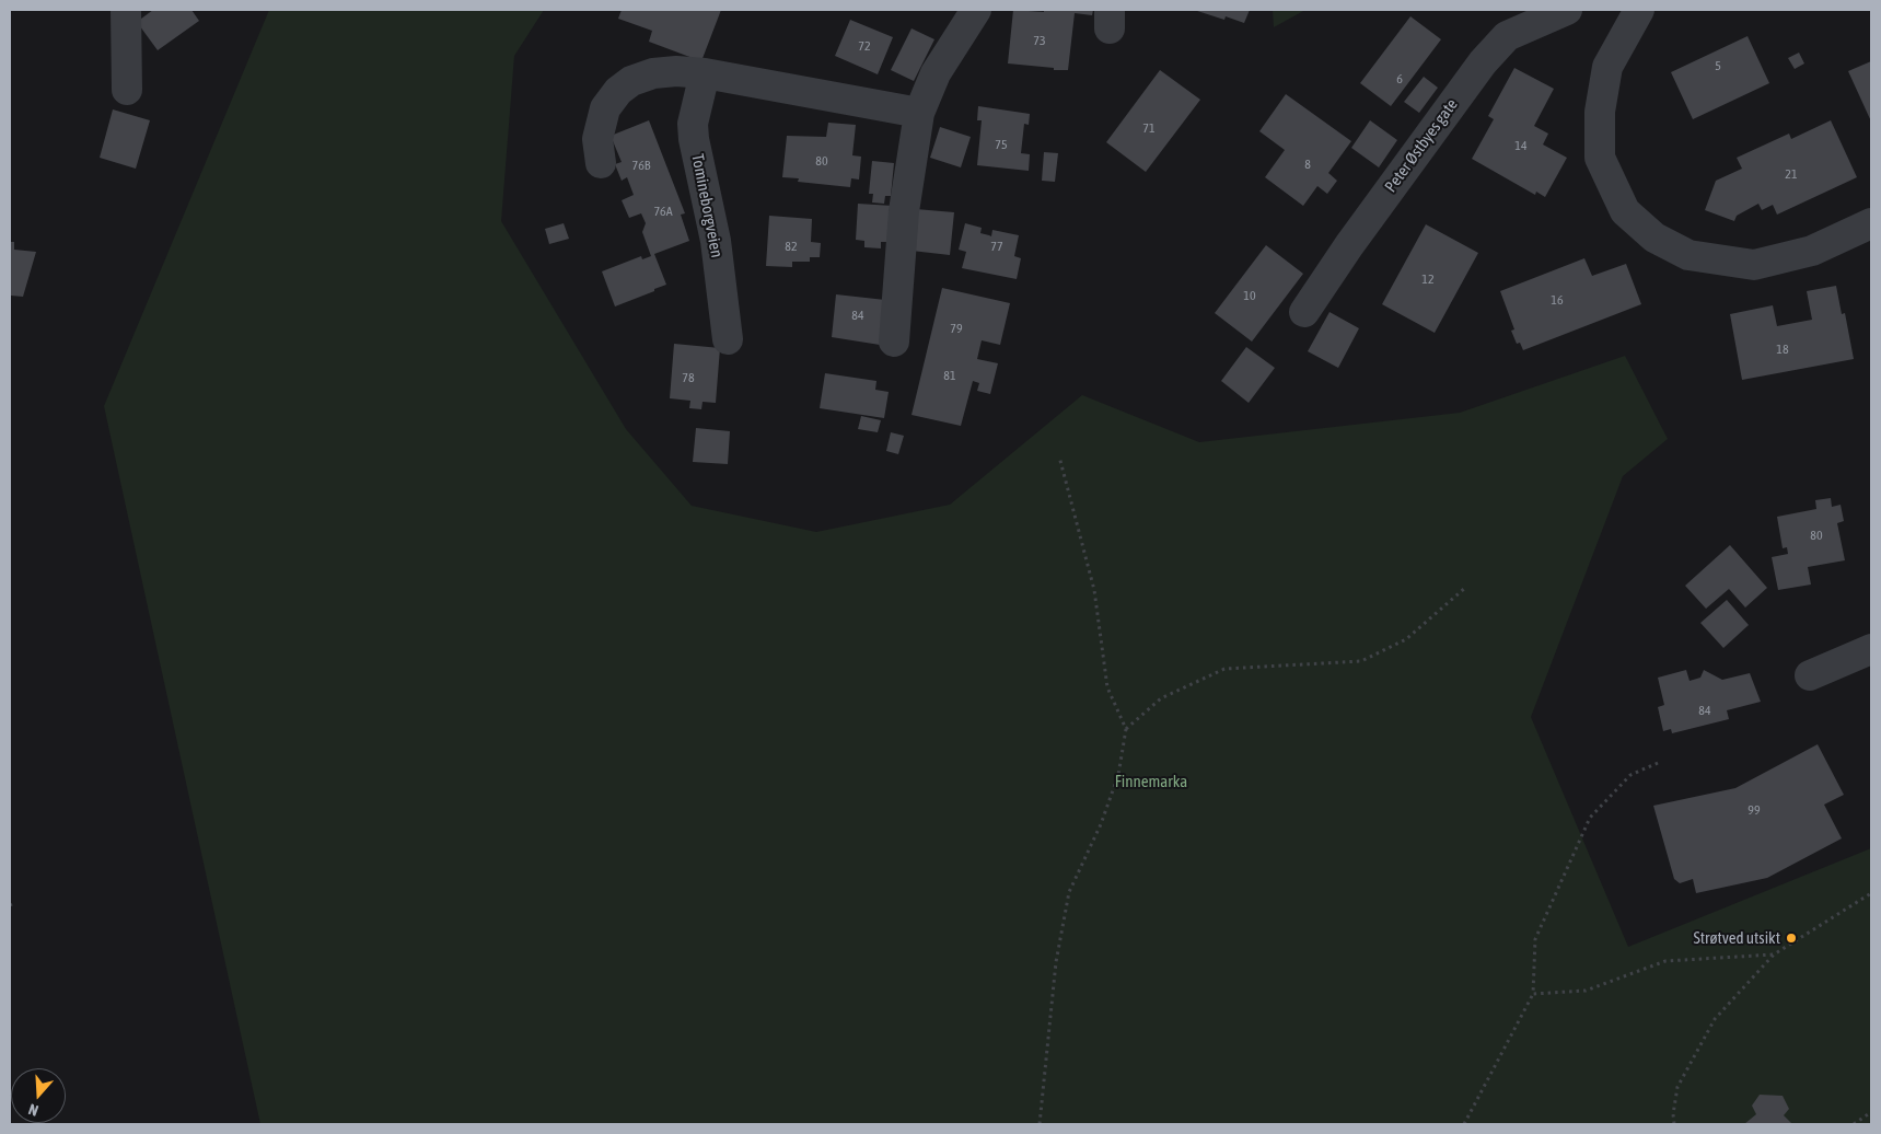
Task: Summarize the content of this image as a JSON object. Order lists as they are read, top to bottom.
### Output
{
  "streets": {
    "street": ["Peter Østbyes gate", "Tomineborgveien"]
  },
  "parks": ["Finnemarka"],
  "places": ["Strøtved utsikt"],
  "house_numbers": [
    "73",
    "72",
    "5",
    "6",
    "71",
    "75",
    "14",
    "80",
    "8",
    "76B",
    "21",
    "76A",
    "82",
    "77",
    "12",
    "10",
    "16",
    "84",
    "79",
    "18",
    "81",
    "78",
    "80",
    "84",
    "99"
  ],
  "north": "bottom"
}
